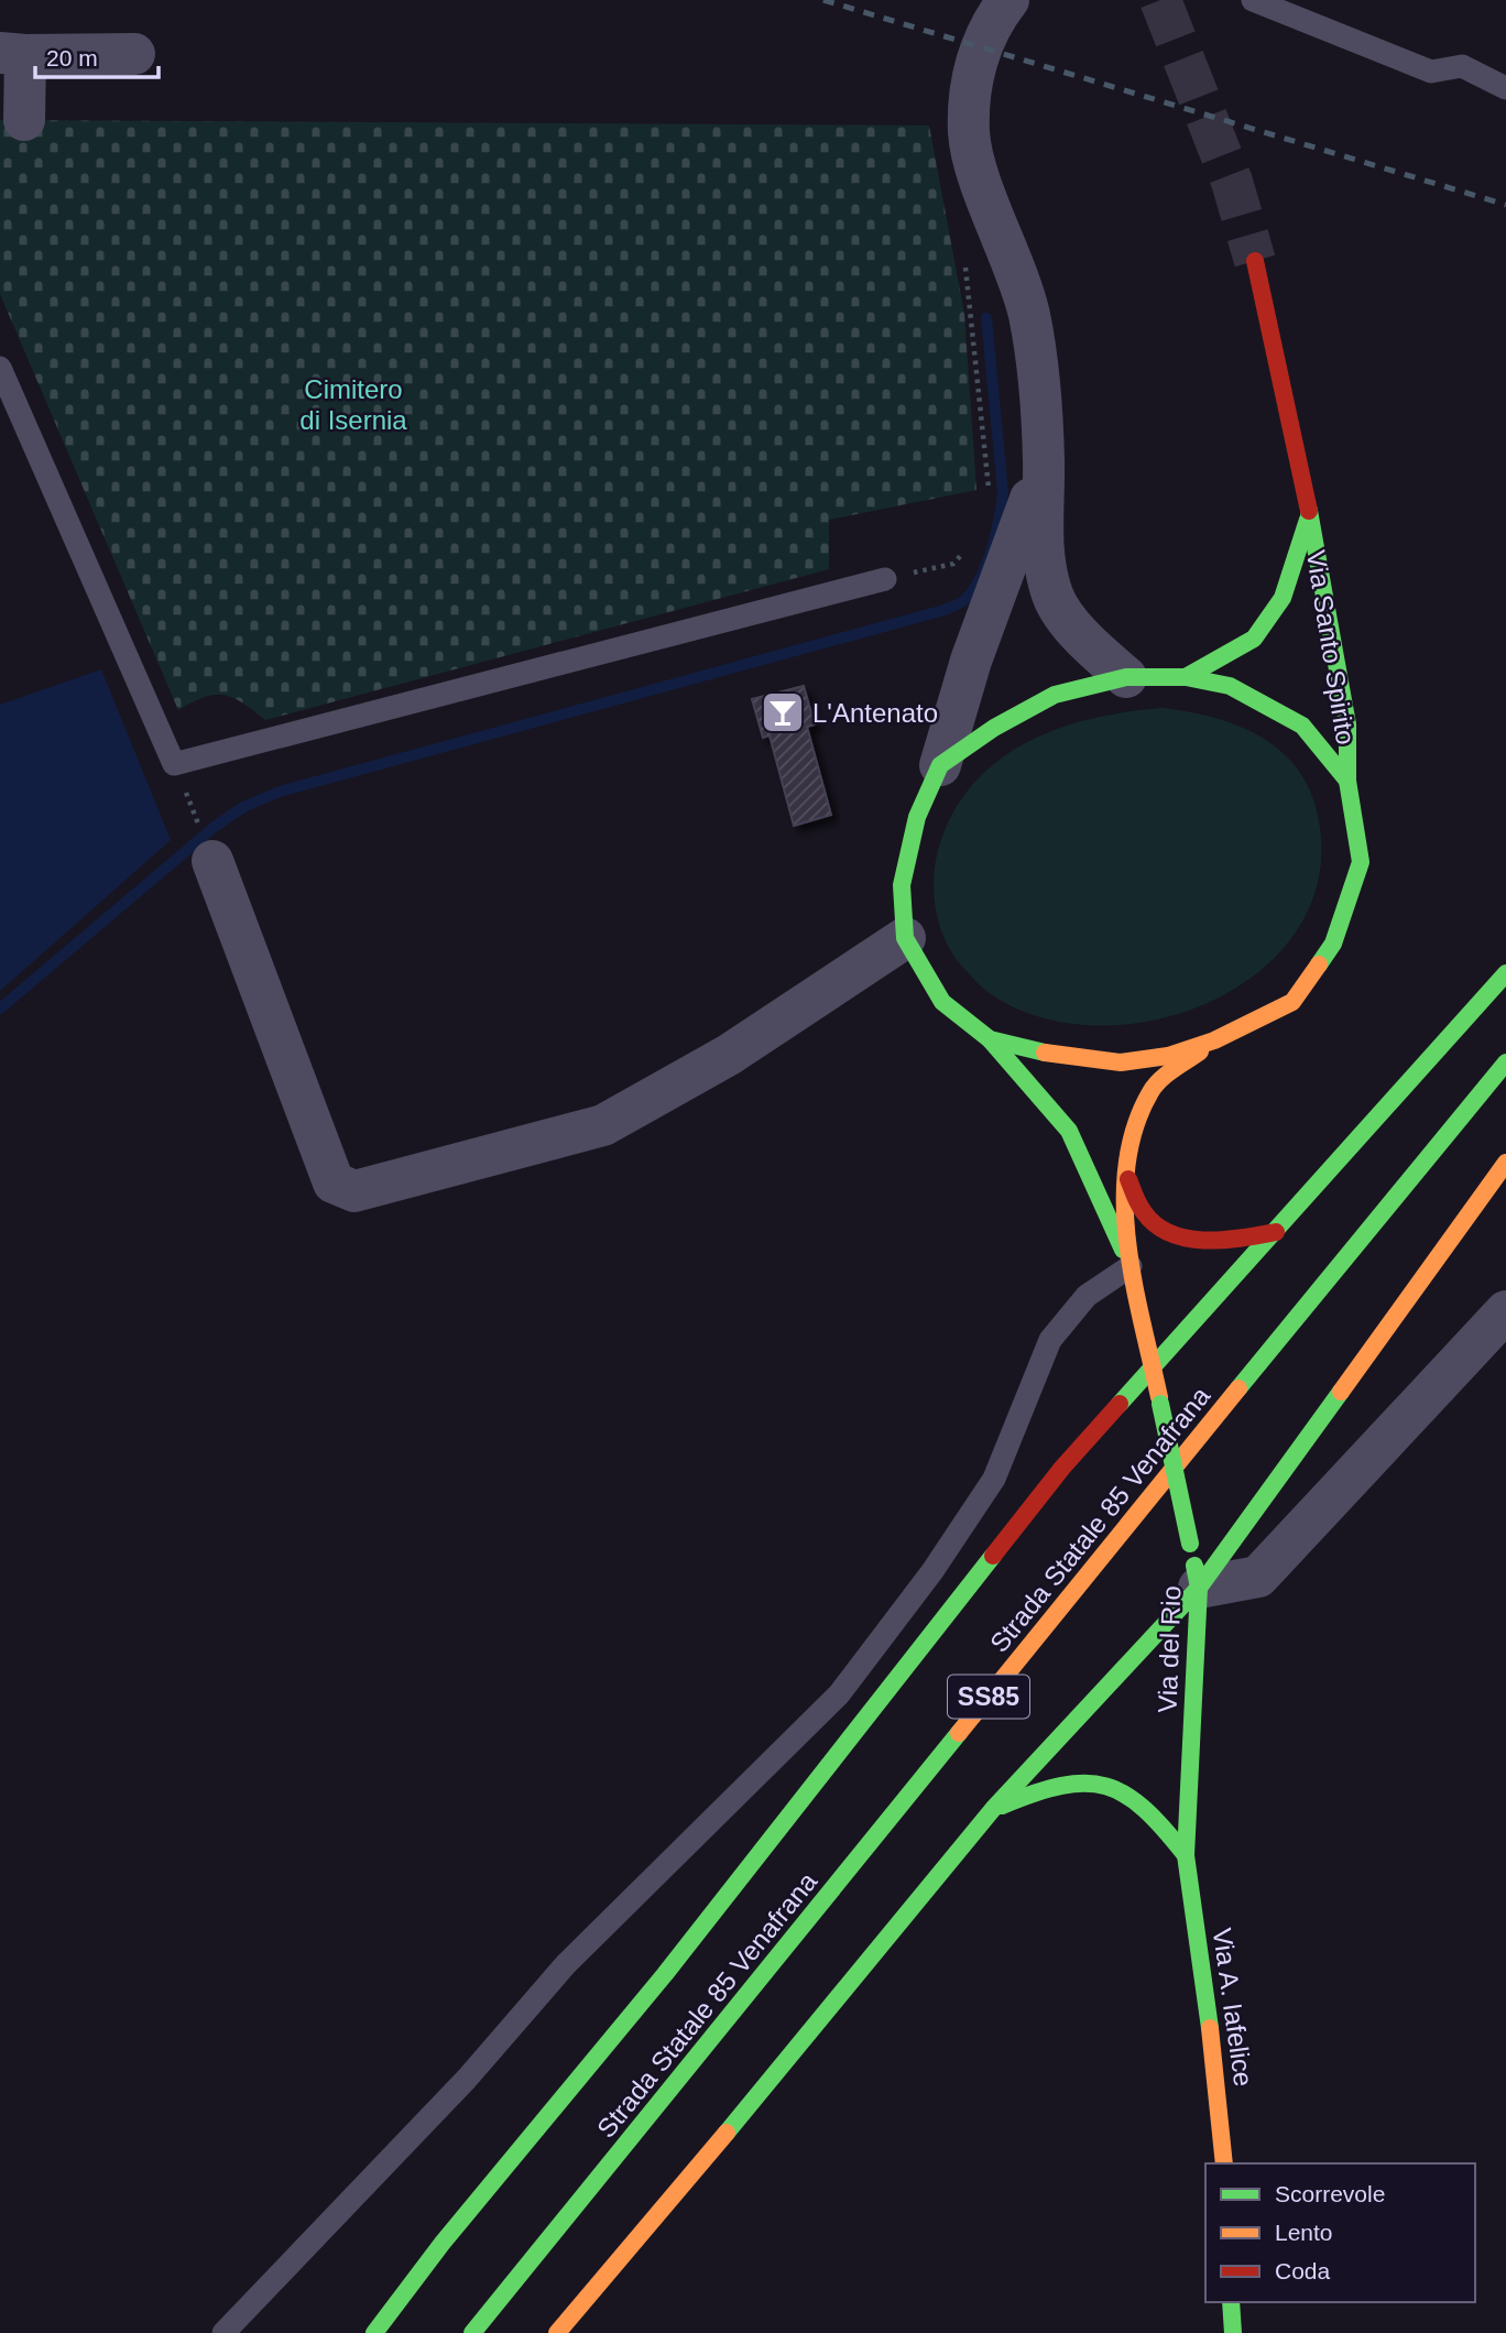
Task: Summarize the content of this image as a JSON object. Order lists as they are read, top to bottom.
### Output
{
  "streets": {
    "main road": [
      "Via Santo Spirito",
      "Strada Statale 85 Venafrana",
      "Via del Rio",
      "SS85",
      "Via A. Iafelice"
    ]
  },
  "crossings": [
    ["Via Santo Spirito", "Via del Rio"],
    ["Via del Rio", "Via A. Iafelice"]
  ],
  "parks": ["Cimitero di Isernia"],
  "places": {
    "bar": ["L'Antenato"]
  },
  "legend": ["Scorrevole", "Lento", "Coda"],
  "scale_bar": "20 m"
}
